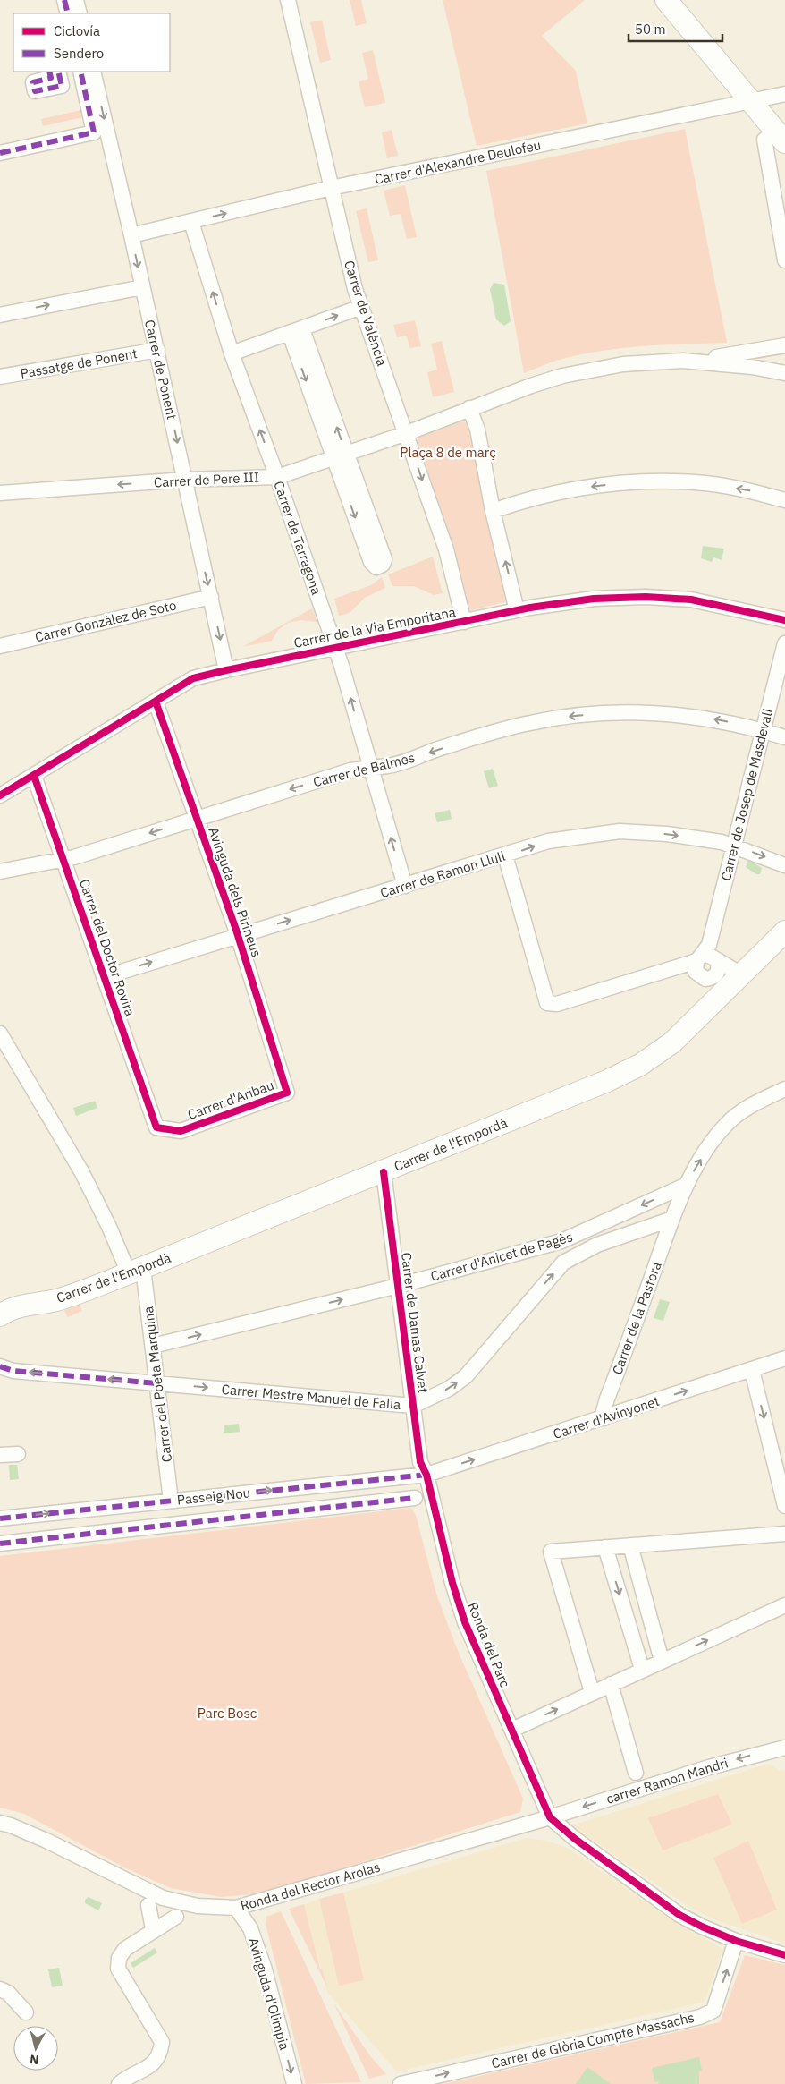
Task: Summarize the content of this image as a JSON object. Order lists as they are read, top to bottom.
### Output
{
  "streets": {
    "main road": ["Carrer de l'Empordà"],
    "street": [
      "Carrer d'Alexandre Deulofeu",
      "Carrer de València",
      "Passatge de Ponent",
      "Carrer de Ponent",
      "Carrer de Pere III",
      "Carrer de Tarragona",
      "Carrer Gonzàlez de Soto",
      "Carrer de la Via Emporitana",
      "Carrer de Balmes",
      "Carrer de Josep de Masdevall",
      "Carrer de Ramon Llull",
      "Avinguda dels Pirineus",
      "Carrer del Doctor Rovira",
      "Carrer d'Aribau",
      "Carrer d'Anicet de Pagès",
      "Carrer de la Pastora",
      "Carrer de Damas Calvet",
      "Carrer del Poeta Marquina",
      "Carrer Mestre Manuel de Falla",
      "Carrer d'Avinyonet",
      "Passeig Nou",
      "Ronda del Parc",
      "carrer Ramon Mandri",
      "Ronda del Rector Arolas",
      "Avinguda d'Olimpia",
      "Carrer de Glòria Compte Massachs"
    ]
  },
  "crossings": [
    ["Carrer d'Alexandre Deulofeu", "Carrer de València"],
    ["Carrer d'Alexandre Deulofeu", "Carrer de Ponent"],
    ["Carrer d'Alexandre Deulofeu", "Carrer de Tarragona"],
    ["Carrer de València", "Carrer de Pere III"],
    ["Carrer de València", "Carrer de la Via Emporitana"],
    ["Passatge de Ponent", "Carrer de Ponent"],
    ["Carrer de Ponent", "Carrer de Pere III"],
    ["Carrer de Ponent", "Carrer Gonzàlez de Soto"],
    ["Carrer de Ponent", "Carrer de la Via Emporitana"],
    ["Carrer de Pere III", "Carrer de Tarragona"],
    ["Carrer de Tarragona", "Carrer de la Via Emporitana"],
    ["Carrer de Tarragona", "Carrer de Balmes"],
    ["Carrer de Tarragona", "Carrer de Ramon Llull"],
    ["Carrer de la Via Emporitana", "Avinguda dels Pirineus"],
    ["Carrer de la Via Emporitana", "Carrer del Doctor Rovira"],
    ["Carrer de Balmes", "Carrer de Josep de Masdevall"],
    ["Carrer de Balmes", "Avinguda dels Pirineus"],
    ["Carrer de Balmes", "Carrer del Doctor Rovira"],
    ["Carrer de Josep de Masdevall", "Carrer de Ramon Llull"],
    ["Carrer de Ramon Llull", "Avinguda dels Pirineus"],
    ["Carrer de Ramon Llull", "Carrer del Doctor Rovira"],
    ["Avinguda dels Pirineus", "Carrer d'Aribau"],
    ["Carrer del Doctor Rovira", "Carrer d'Aribau"],
    ["Carrer de l'Empordà", "Carrer de Damas Calvet"],
    ["Carrer de l'Empordà", "Carrer del Poeta Marquina"],
    ["Carrer d'Anicet de Pagès", "Carrer de Damas Calvet"],
    ["Carrer d'Anicet de Pagès", "Carrer del Poeta Marquina"],
    ["Carrer de la Pastora", "Carrer Mestre Manuel de Falla"],
    ["Carrer de la Pastora", "Carrer d'Avinyonet"],
    ["Carrer de Damas Calvet", "Carrer Mestre Manuel de Falla"],
    ["Carrer de Damas Calvet", "Carrer d'Avinyonet"],
    ["Carrer de Damas Calvet", "Passeig Nou"],
    ["Carrer de Damas Calvet", "Ronda del Parc"],
    ["Carrer del Poeta Marquina", "Carrer Mestre Manuel de Falla"],
    ["Carrer del Poeta Marquina", "Passeig Nou"],
    ["Carrer d'Avinyonet", "Passeig Nou"],
    ["Carrer d'Avinyonet", "Ronda del Parc"],
    ["Passeig Nou", "Ronda del Parc"],
    ["Ronda del Parc", "carrer Ramon Mandri"],
    ["Ronda del Parc", "Ronda del Rector Arolas"],
    ["carrer Ramon Mandri", "Ronda del Rector Arolas"],
    ["Ronda del Rector Arolas", "Avinguda d'Olimpia"]
  ],
  "one_way": [
    "Carrer de Ponent",
    "Carrer de Tarragona",
    "Carrer de Balmes",
    "Carrer de Ramon Llull",
    "Carrer d'Avinyonet",
    "Avinguda d'Olimpia",
    "Carrer de Glòria Compte Massachs"
  ],
  "parks": ["Plaça 8 de març", "Parc Bosc"],
  "legend": ["Ciclovía", "Sendero"],
  "scale_bar": "50 m",
  "north": "bottom"
}
